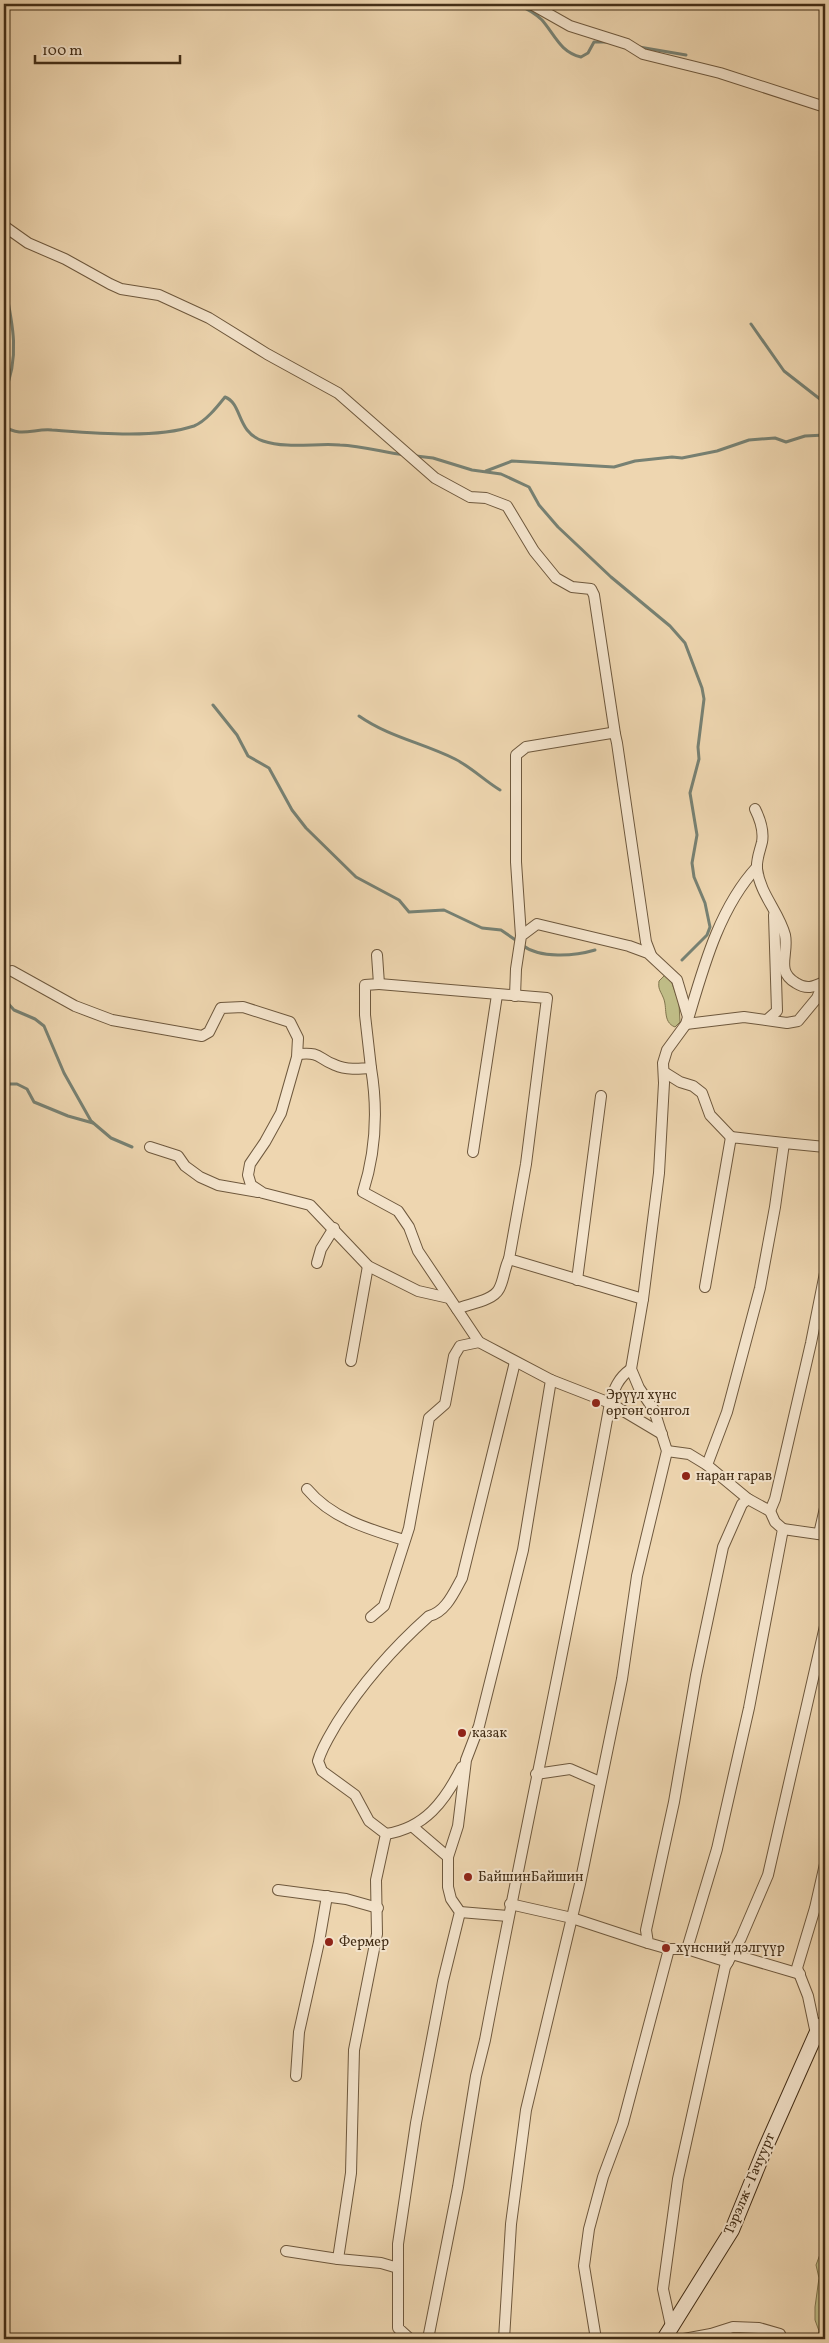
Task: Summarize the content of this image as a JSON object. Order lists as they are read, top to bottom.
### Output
{
  "streets": {
    "main road": ["Тэрэлж - Гачуурт"]
  },
  "places": [
    "Эрүүл хүнс өргөн сонгол",
    "наран гарав",
    "казак",
    "БайшинБайшин",
    "Фермер",
    "хүнсний дэлгүүр"
  ],
  "scale_bar": "100 m"
}
